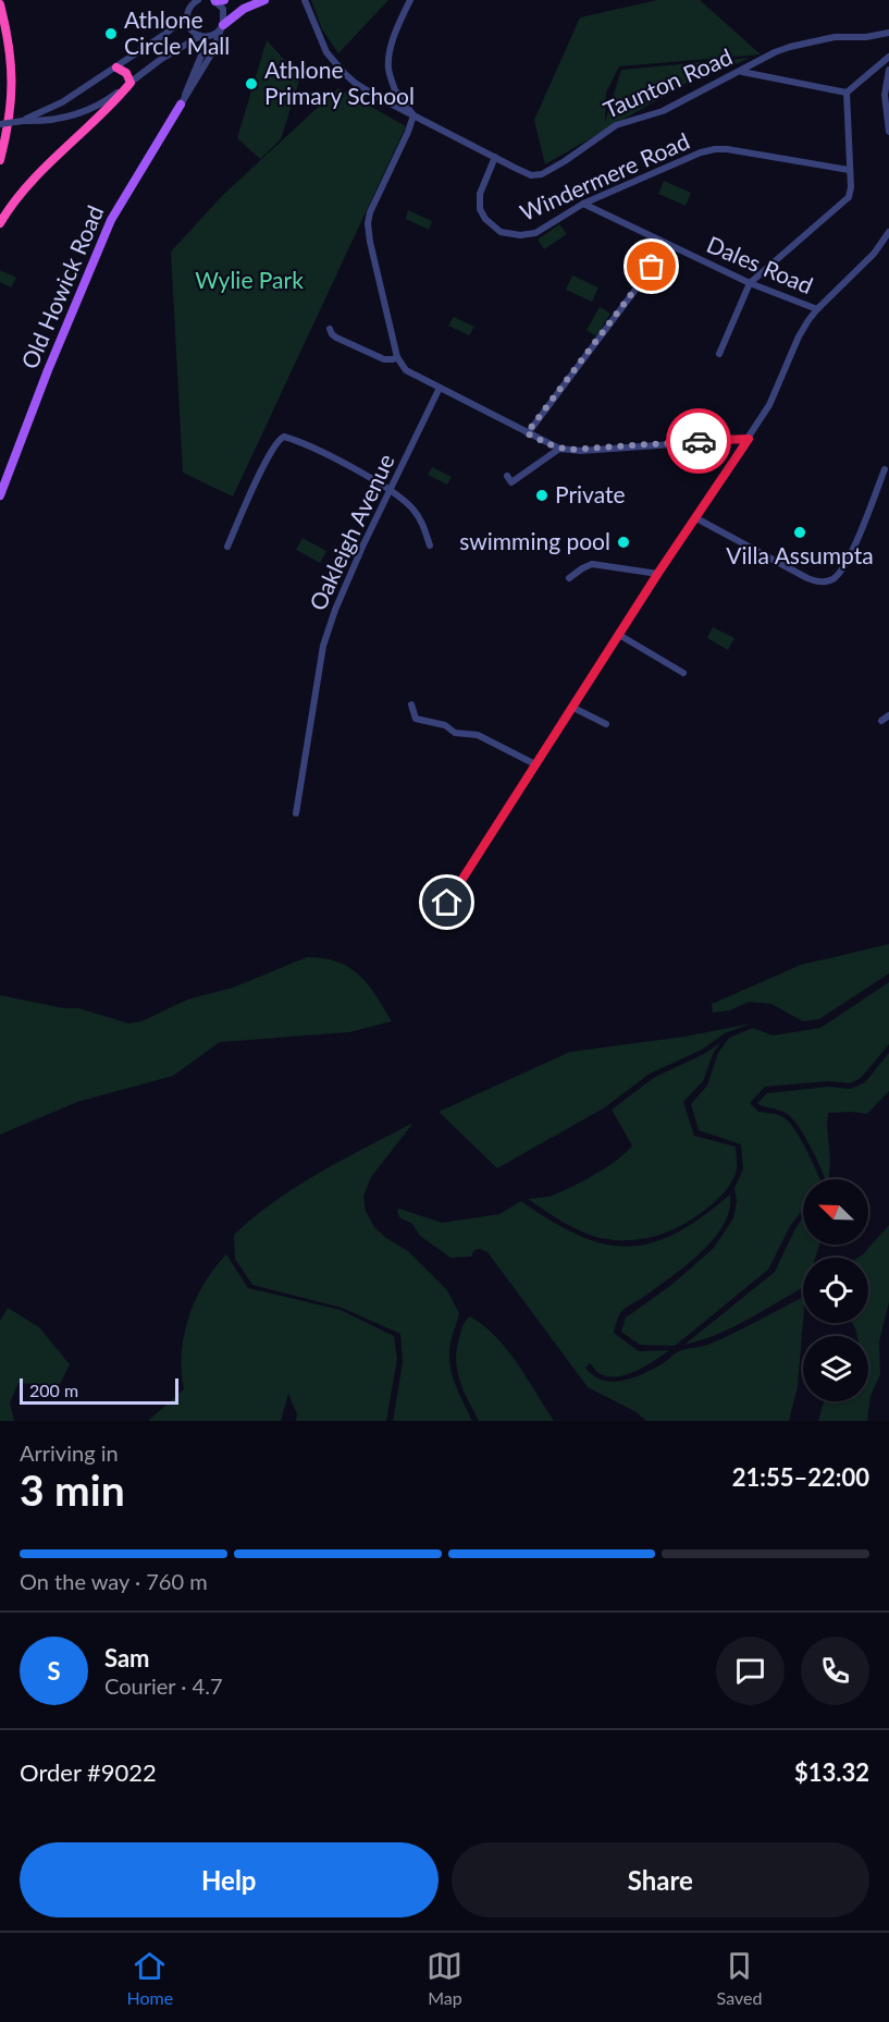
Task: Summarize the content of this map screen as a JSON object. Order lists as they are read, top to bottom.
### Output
{
  "streets": {
    "main road": ["Old Howick Road"],
    "street": [
      "Taunton Road",
      "Windermere Road",
      "Dales Road",
      "Oakleigh Avenue"
    ]
  },
  "crossings": [
    ["Taunton Road", "Windermere Road"],
    ["Windermere Road", "Dales Road"]
  ],
  "parks": ["Wylie Park"],
  "places": [
    "Athlone Circle Mall",
    "Athlone Primary School",
    "Private",
    "Villa Assumpta",
    "swimming pool"
  ],
  "scale_bar": "200 m",
  "north": "top left",
  "page": {
    "scale": "200 m",
    "heading": ["3 min", "Arriving in", "21:55–22:00"],
    "panel": [
      "Sam",
      "Courier · 4.7",
      "Order #9022",
      "$13.32"
    ],
    "bar": "On the way · 760 m",
    "round": "S",
    "buttons": ["Help", "Share"],
    "tabs": ["Home", "Map", "Saved"]
  }
}
